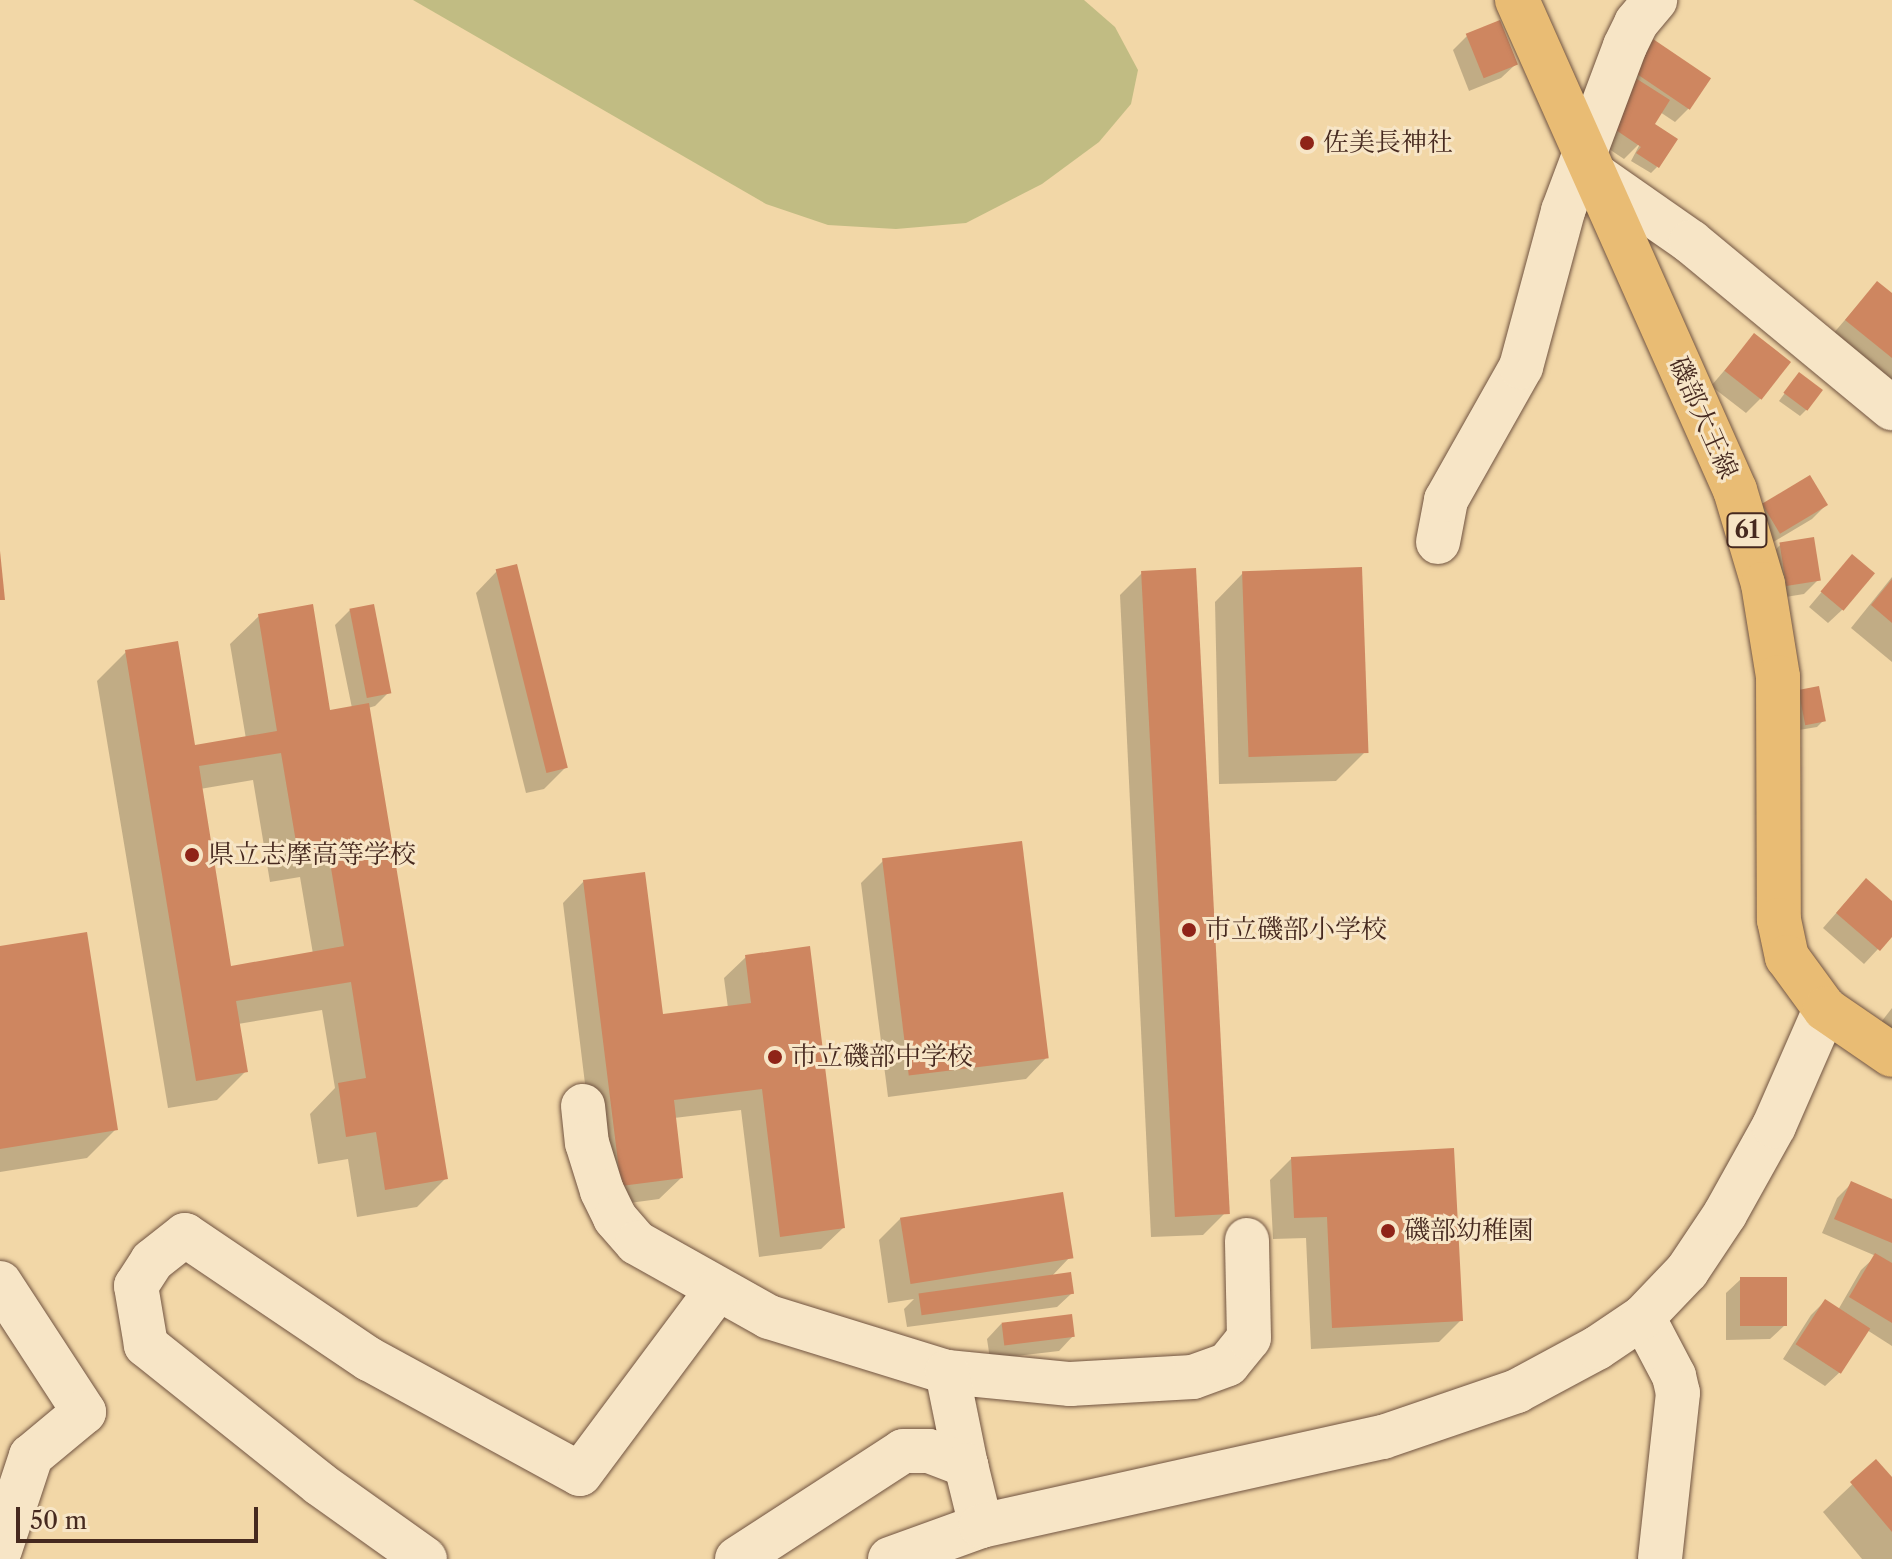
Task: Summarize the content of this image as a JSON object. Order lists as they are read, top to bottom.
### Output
{
  "streets": {
    "main road": ["磯部大王線", "61"]
  },
  "places": [
    "佐美長神社",
    "県立志摩高等学校",
    "市立磯部小学校",
    "市立磯部中学校",
    "磯部幼稚園"
  ],
  "scale_bar": "50 m"
}
